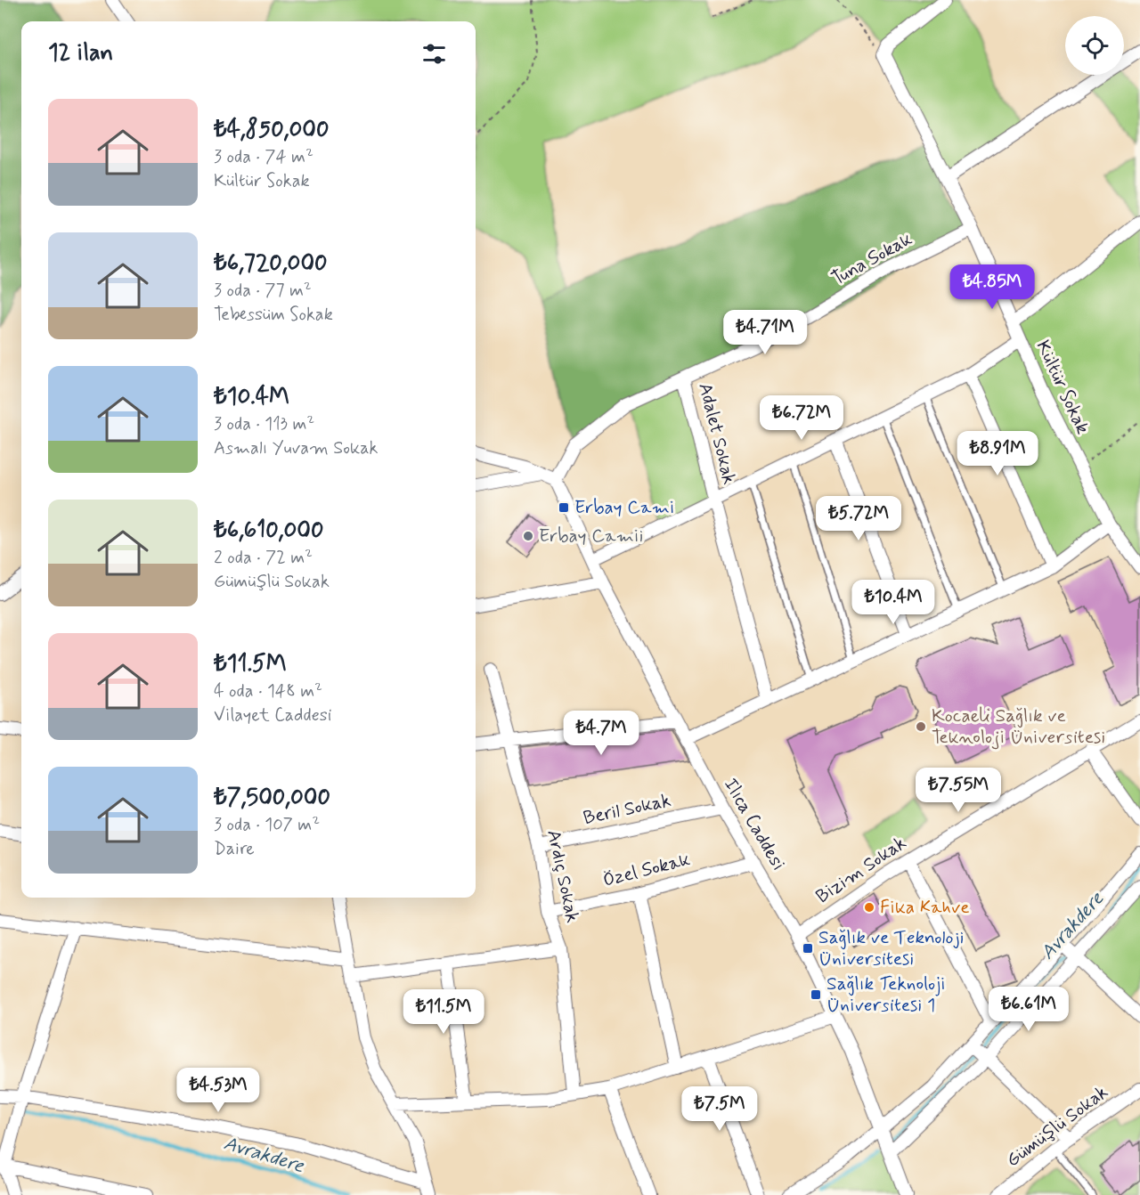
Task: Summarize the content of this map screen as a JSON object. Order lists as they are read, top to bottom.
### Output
{
  "streets": {
    "street": [
      "Tuna Sokak",
      "Kültür Sokak",
      "Adalet Sokak",
      "Beril Sokak",
      "Ilıca Caddesi",
      "Özel Sokak",
      "Bizim Sokak",
      "Ardıç Sokak",
      "Gümüşlü Sokak"
    ]
  },
  "crossings": [
    ["Tuna Sokak", "Kültür Sokak"],
    ["Tuna Sokak", "Adalet Sokak"],
    ["Tuna Sokak", "Ilıca Caddesi"],
    ["Beril Sokak", "Ilıca Caddesi"],
    ["Beril Sokak", "Ardıç Sokak"],
    ["Ilıca Caddesi", "Özel Sokak"],
    ["Ilıca Caddesi", "Bizim Sokak"],
    ["Özel Sokak", "Ardıç Sokak"]
  ],
  "water": ["Avrakdere"],
  "places": {
    "transit": ["Erbay Cami", "Sağlık ve Teknoloji Üniversitesi", "Sağlık Teknoloji Üniversitesi 1"],
    "other": ["Erbay Camii", "Kocaeli Sağlık ve Teknoloji Üniversitesi", "Fika Kahve"]
  },
  "page": {
    "heading": "12 ilan",
    "list": [
      {
        "name": "₺4,850,000",
        "note": "3 oda · 74 m² · Kültür Sokak"
      },
      {
        "name": "₺6,720,000",
        "note": "3 oda · 77 m² · Tebessüm Sokak"
      },
      {
        "name": "₺10.4M",
        "note": "3 oda · 113 m² · Asmalı Yuvam Sokak"
      },
      {
        "name": "₺6,610,000",
        "note": "2 oda · 72 m² · Gümüşlü Sokak"
      },
      {
        "name": "₺11.5M",
        "note": "4 oda · 148 m² · Vilayet Caddesi"
      },
      {
        "name": "₺7,500,000",
        "note": "3 oda · 107 m² · Daire"
      }
    ],
    "price": [
      "₺4.85M",
      "₺4.71M",
      "₺6.72M",
      "₺8.91M",
      "₺5.72M",
      "₺10.4M",
      "₺4.7M",
      "₺7.55M",
      "₺6.61M",
      "₺11.5M",
      "₺4.53M",
      "₺7.5M"
    ]
  }
}
